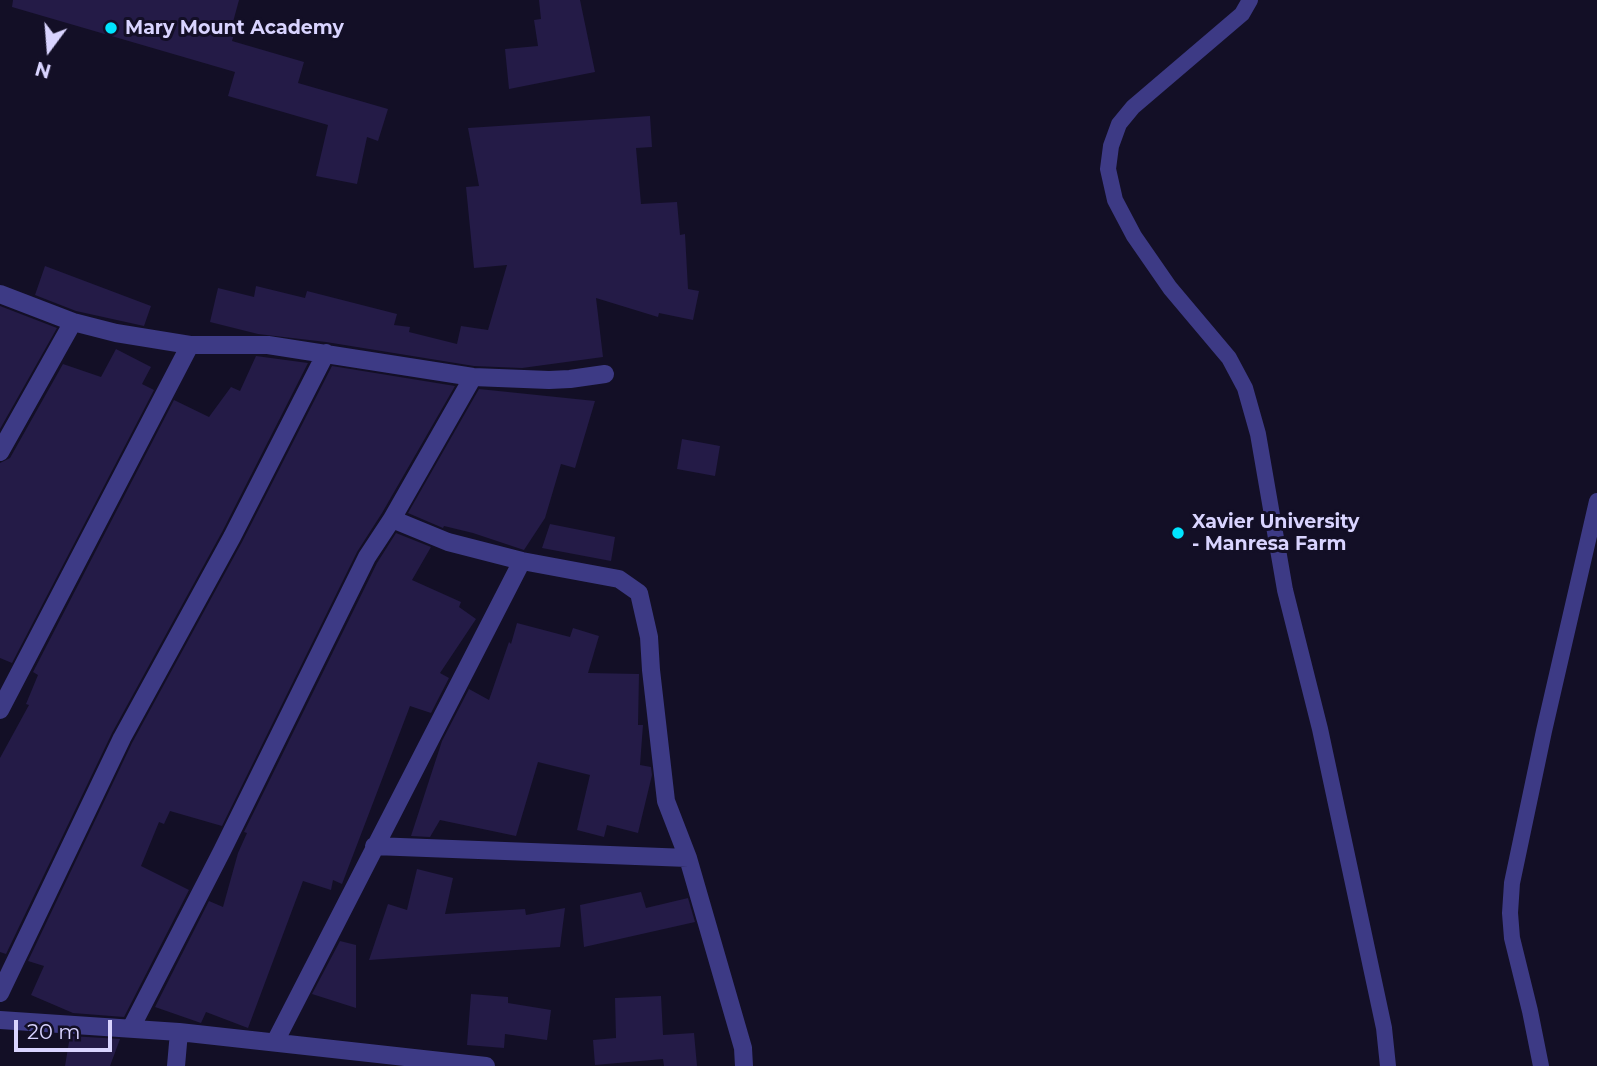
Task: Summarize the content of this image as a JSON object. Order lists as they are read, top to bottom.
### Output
{
  "places": ["Mary Mount Academy", "Xavier University - Manresa Farm"],
  "scale_bar": "20 m",
  "north": "bottom"
}
